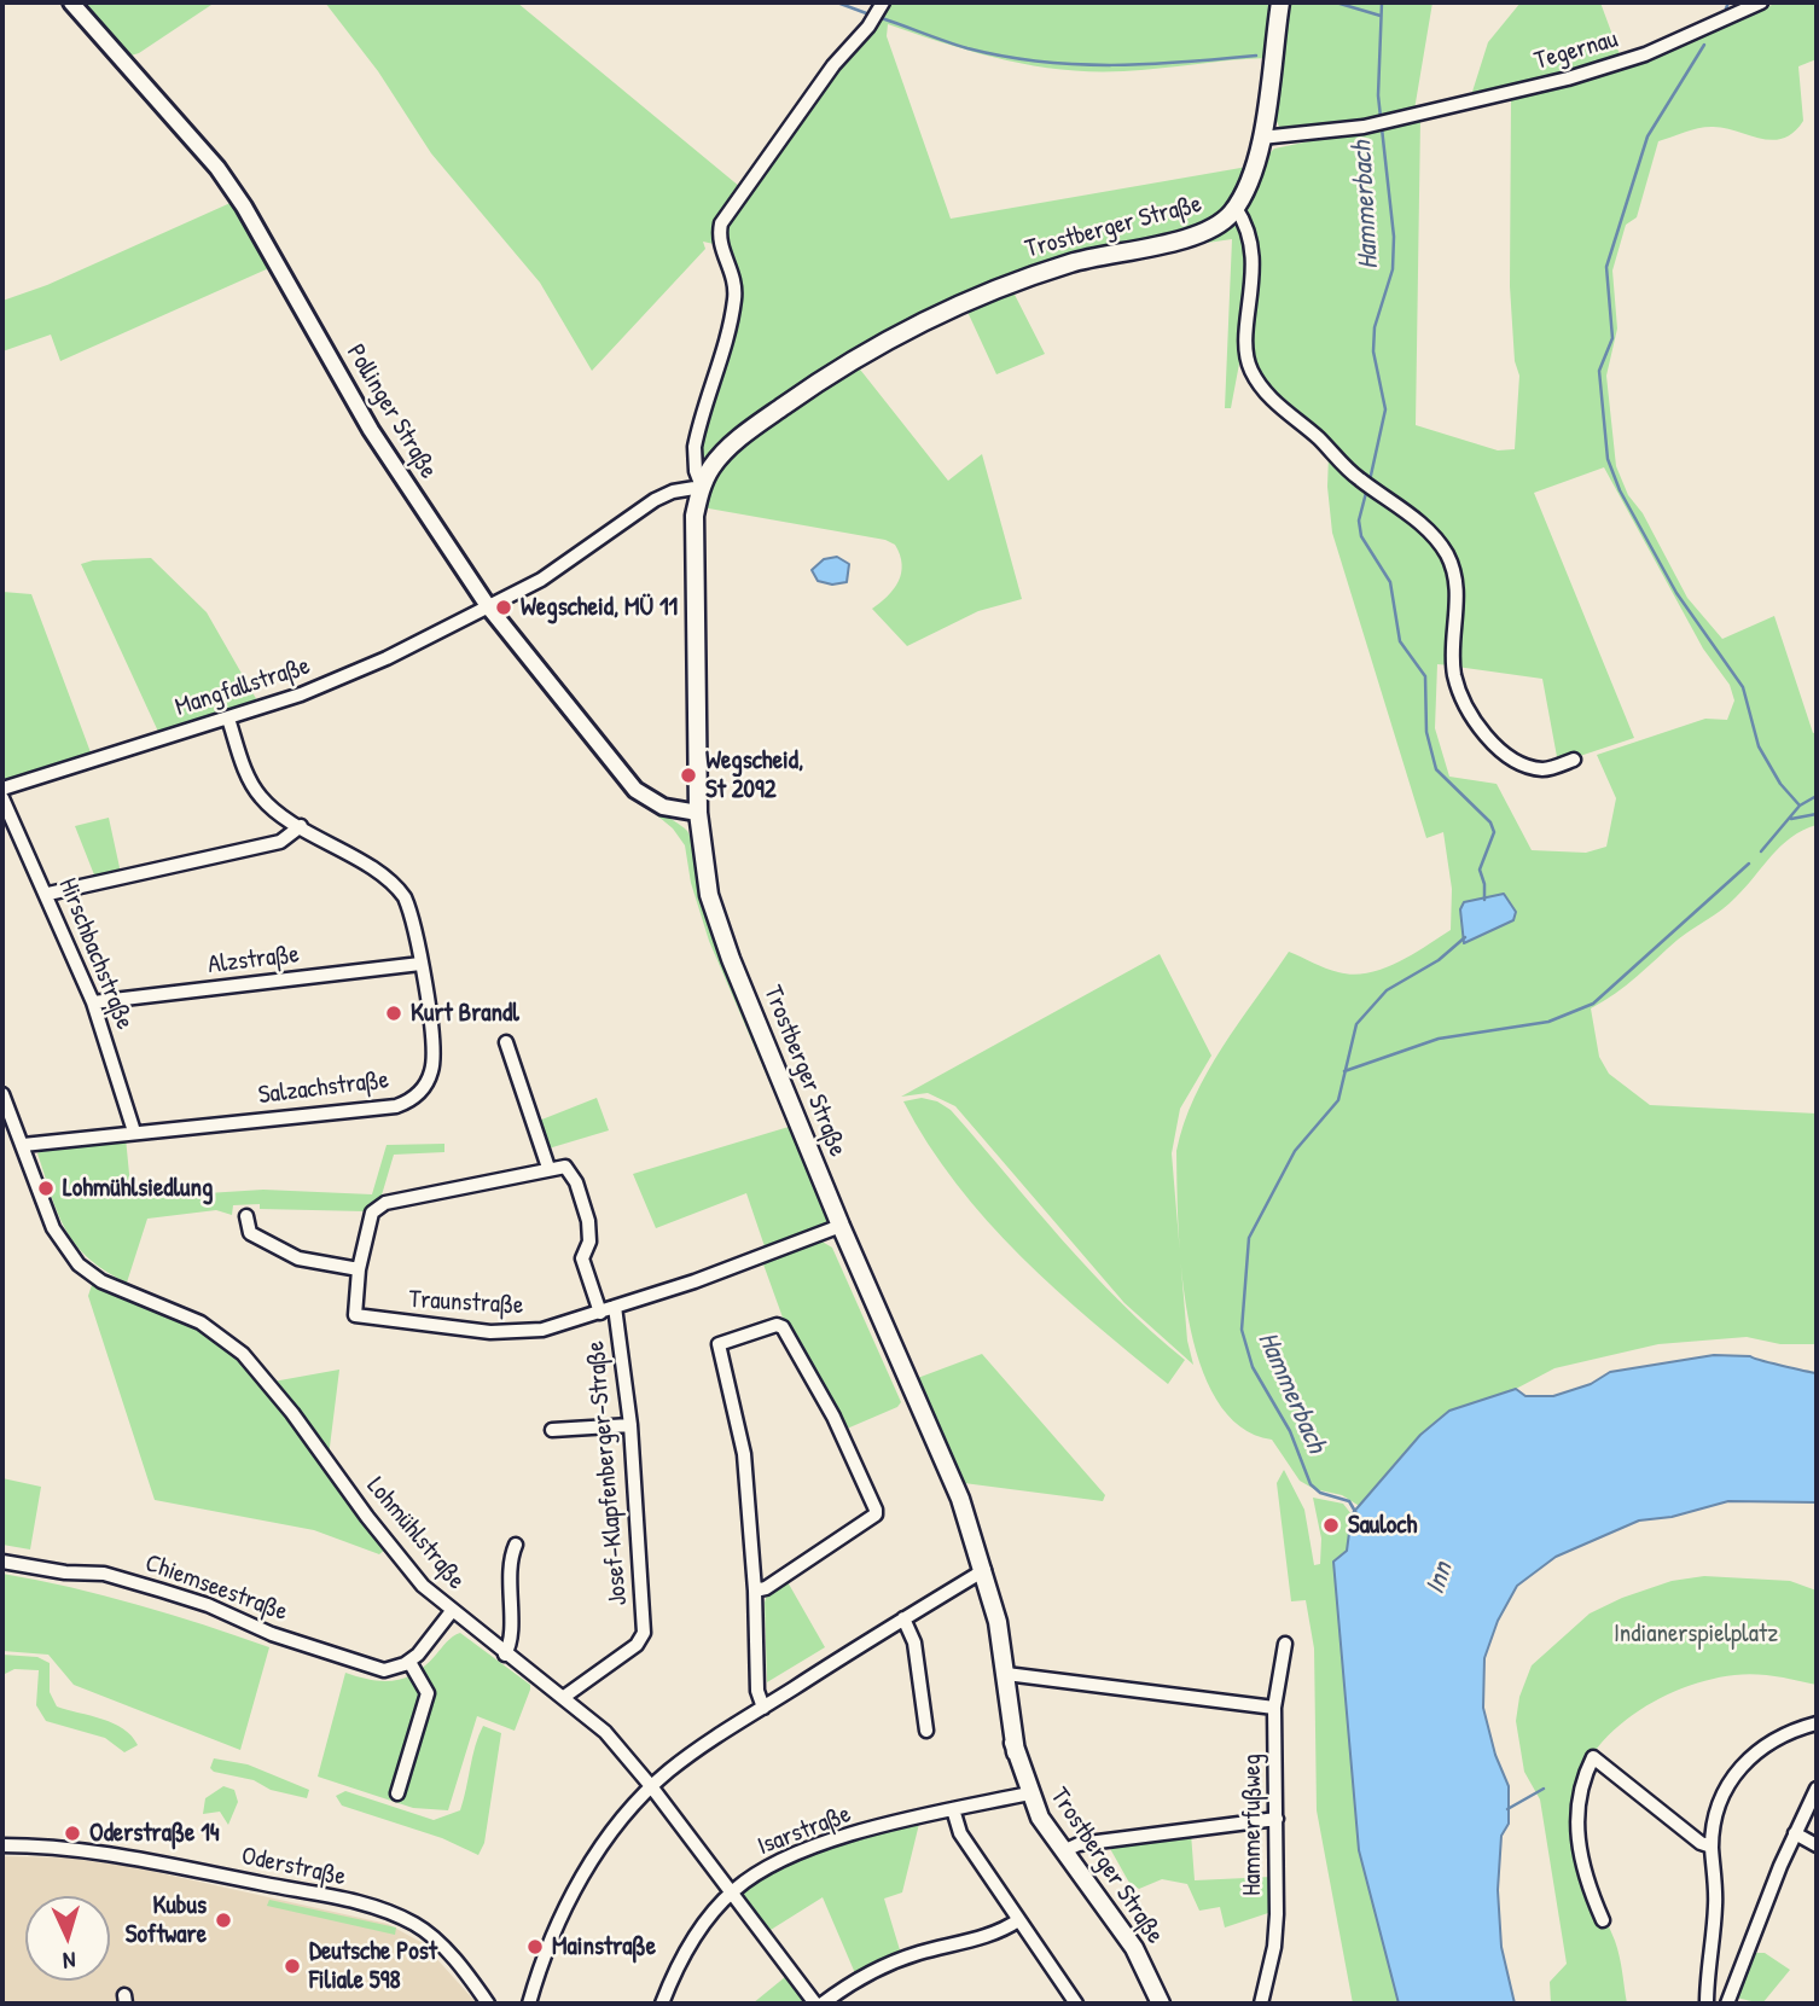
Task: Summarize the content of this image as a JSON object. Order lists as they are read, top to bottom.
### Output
{
  "streets": {
    "main road": ["Trostberger Straße"],
    "street": [
      "Tegernau",
      "Pollinger Straße",
      "Mangfallstraße",
      "Hirschbachstraße",
      "Alzstraße",
      "Salzachstraße",
      "Traunstraße",
      "Josef-Klapfenberger-Straße",
      "Lohmühlstraße",
      "Chiemseestraße",
      "Hammerfußweg",
      "Isarstraße",
      "Oderstraße"
    ]
  },
  "crossings": [
    ["Tegernau", "Trostberger Straße"],
    ["Trostberger Straße", "Pollinger Straße"],
    ["Trostberger Straße", "Mangfallstraße"],
    ["Trostberger Straße", "Traunstraße"],
    ["Trostberger Straße", "Isarstraße"],
    ["Pollinger Straße", "Mangfallstraße"],
    ["Mangfallstraße", "Salzachstraße"],
    ["Hirschbachstraße", "Alzstraße"],
    ["Hirschbachstraße", "Salzachstraße"],
    ["Alzstraße", "Salzachstraße"],
    ["Salzachstraße", "Lohmühlstraße"],
    ["Traunstraße", "Josef-Klapfenberger-Straße"],
    ["Josef-Klapfenberger-Straße", "Lohmühlstraße"],
    ["Lohmühlstraße", "Isarstraße"]
  ],
  "water": ["Hammerbach", "Inn"],
  "parks": ["Indianerspielplatz"],
  "places": [
    "Wegscheid, MÜ 11",
    "Wegscheid, St 2092",
    "Kurt Brandl",
    "Lohmühlsiedlung",
    "Sauloch",
    "Oderstraße 14",
    "Kubus Software",
    "Mainstraße",
    "Deutsche Post Filiale 598"
  ],
  "north": "bottom"
}
